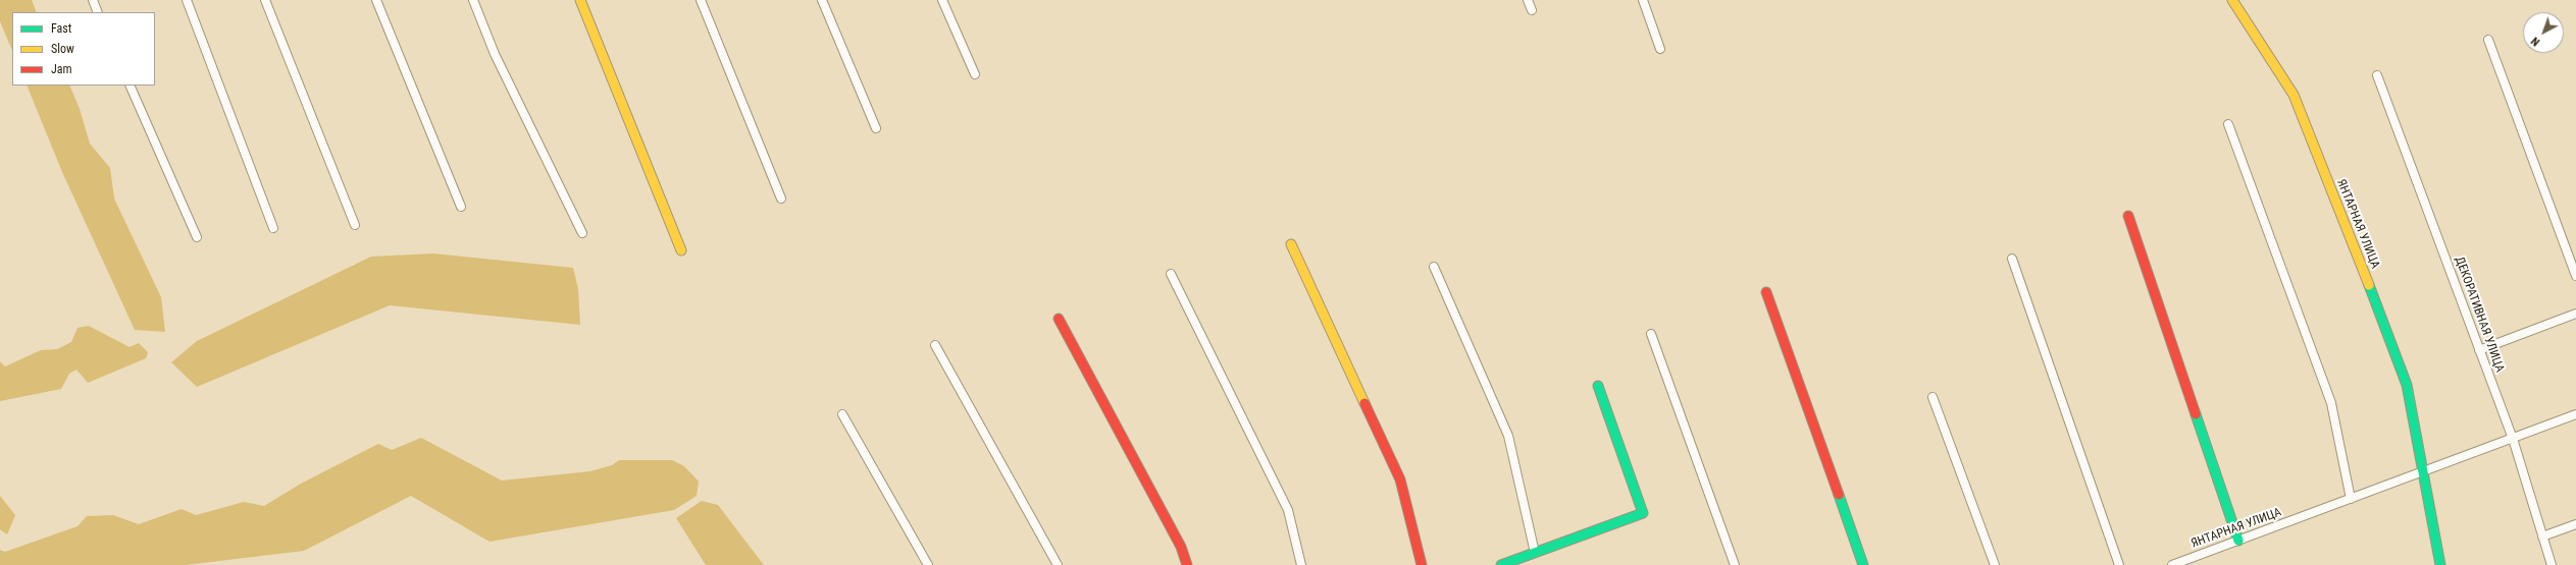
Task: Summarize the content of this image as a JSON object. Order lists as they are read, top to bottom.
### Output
{
  "streets": {
    "street": ["ЯНТАРНАЯ УЛИЦА", "ДЕКОРАТИВНАЯ УЛИЦА"]
  },
  "crossings": [
    ["ЯНТАРНАЯ УЛИЦА", "ДЕКОРАТИВНАЯ УЛИЦА"]
  ],
  "legend": ["Fast", "Slow", "Jam"],
  "north": "bottom left"
}
